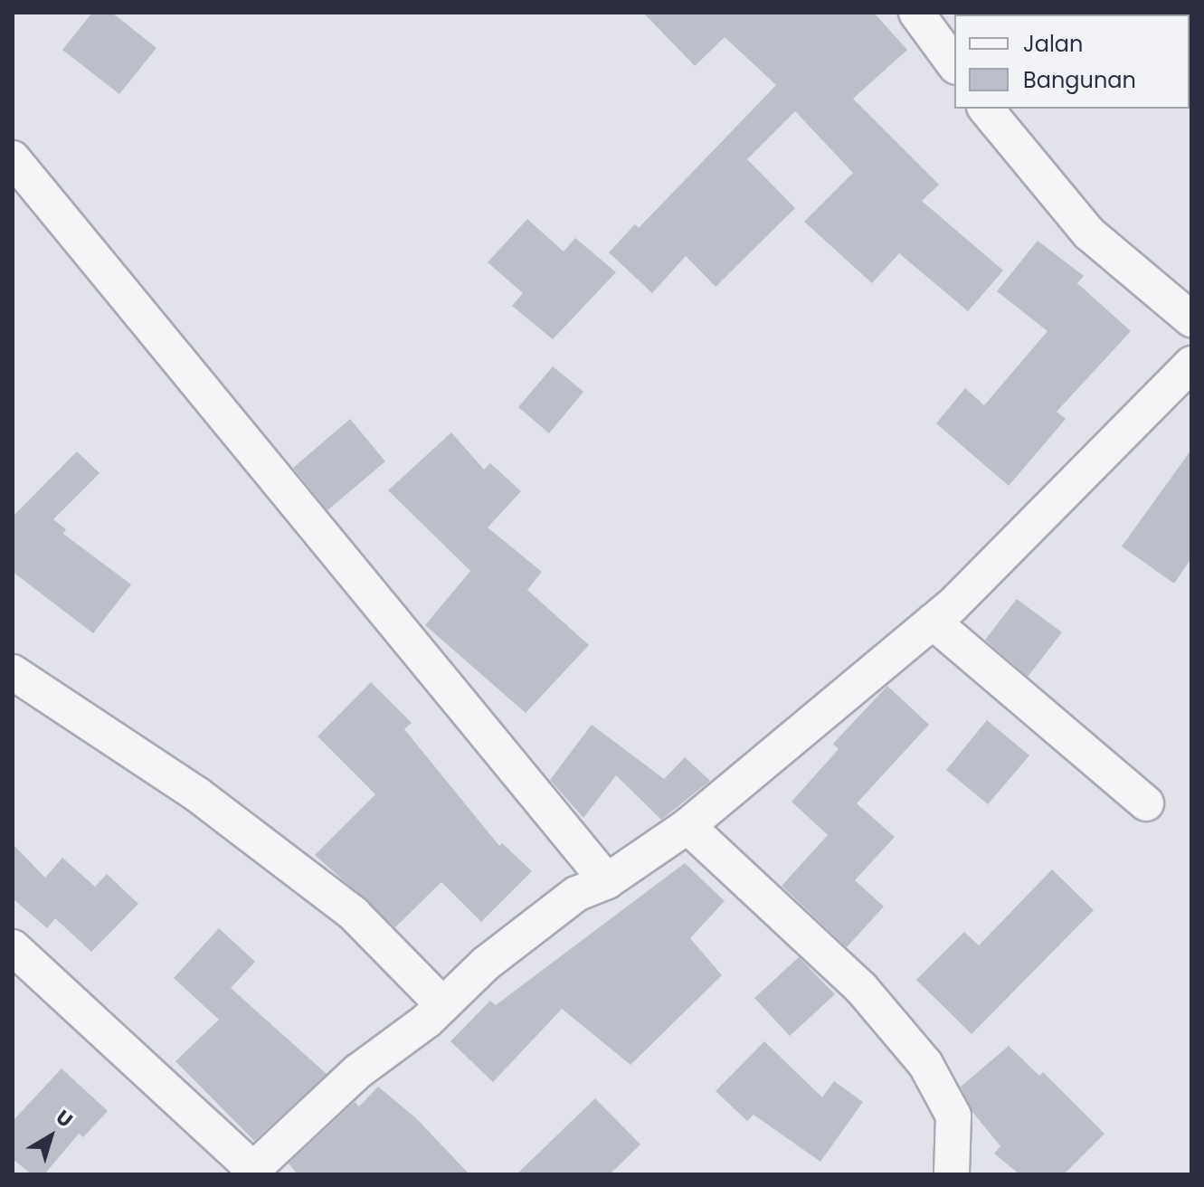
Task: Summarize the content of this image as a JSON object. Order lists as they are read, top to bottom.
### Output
{
  "legend": ["Jalan", "Bangunan"],
  "north": "top right"
}
